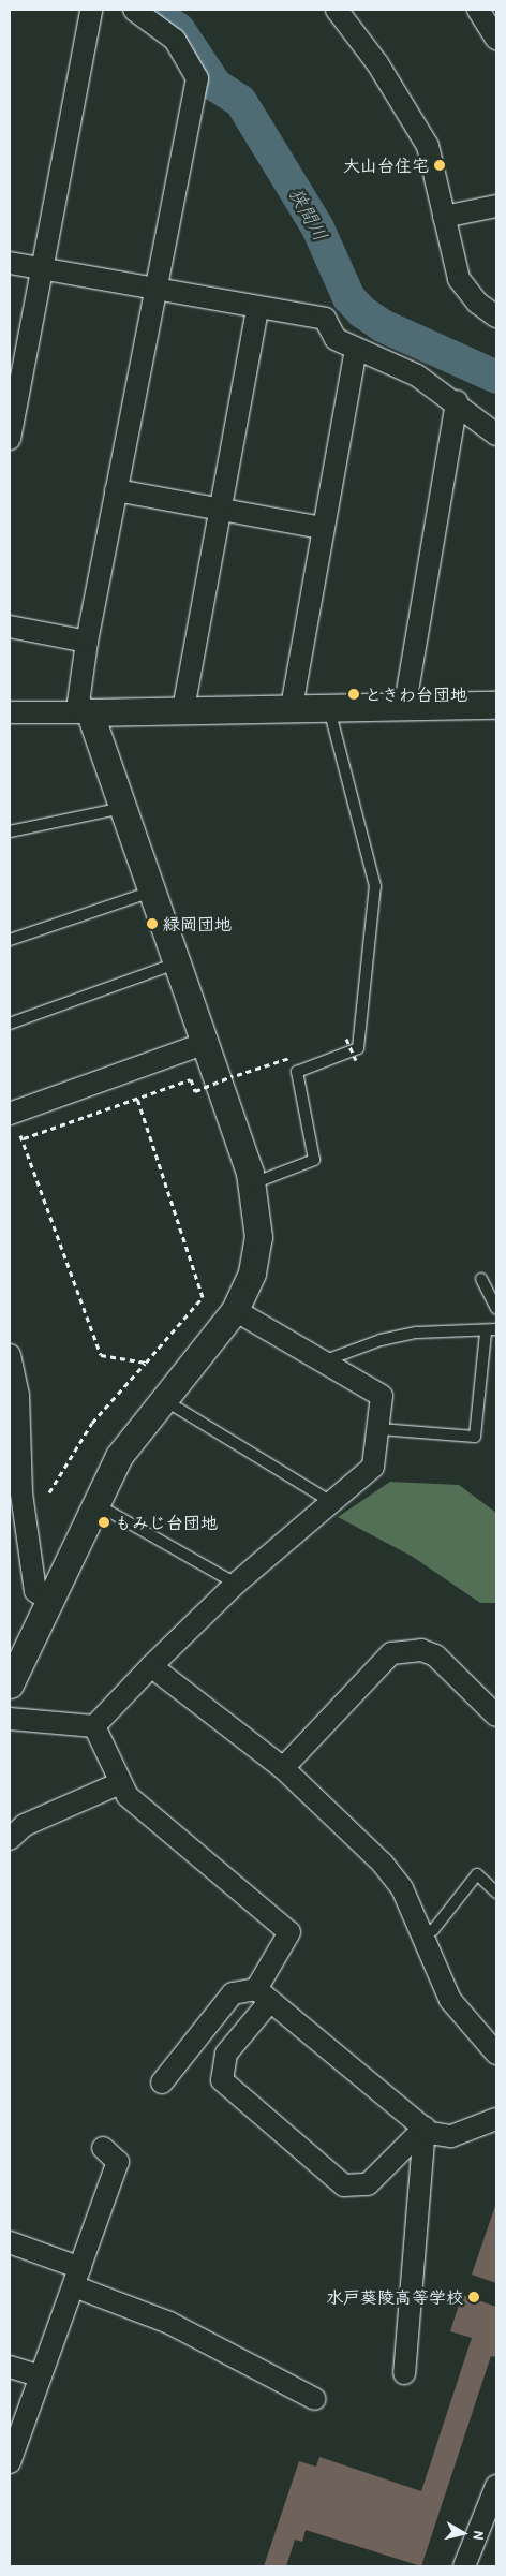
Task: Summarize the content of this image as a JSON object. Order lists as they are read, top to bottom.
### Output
{
  "water": ["狭間川"],
  "places": [
    "大山台住宅",
    "ときわ台団地",
    "緑岡団地",
    "もみじ台団地",
    "水戸葵陵高等学校"
  ],
  "north": "right"
}
